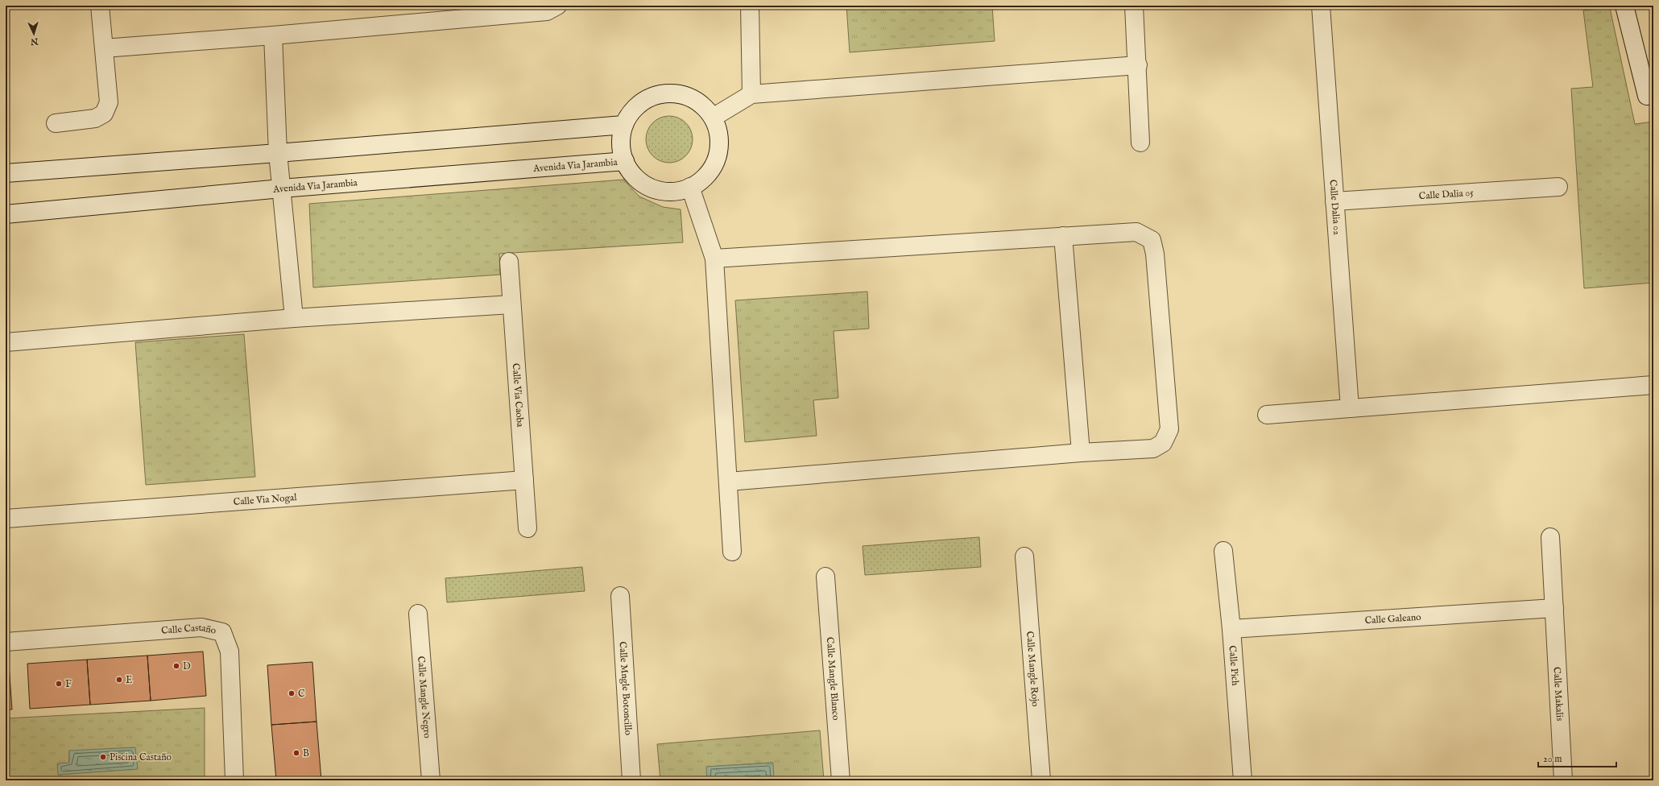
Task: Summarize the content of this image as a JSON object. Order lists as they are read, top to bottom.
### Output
{
  "streets": {
    "street": [
      "Avenida Via Jarambia",
      "Calle Dalia 05",
      "Calle Dalia 02",
      "Calle Via Caoba",
      "Calle Via Nogal",
      "Calle Galeano",
      "Calle Castaño",
      "Calle Pich",
      "Calle Mangle Rojo",
      "Calle Mangle Blanco",
      "Calle Mngle Botoncillo",
      "Calle Makalis",
      "Calle Mangle Negro"
    ]
  },
  "crossings": [
    ["Calle Dalia 05", "Calle Dalia 02"],
    ["Calle Via Caoba", "Calle Via Nogal"],
    ["Calle Galeano", "Calle Pich"],
    ["Calle Galeano", "Calle Makalis"]
  ],
  "places": [
    "D",
    "E",
    "F",
    "C",
    "B",
    "Piscina Castaño"
  ],
  "scale_bar": "20 m",
  "north": "bottom"
}
